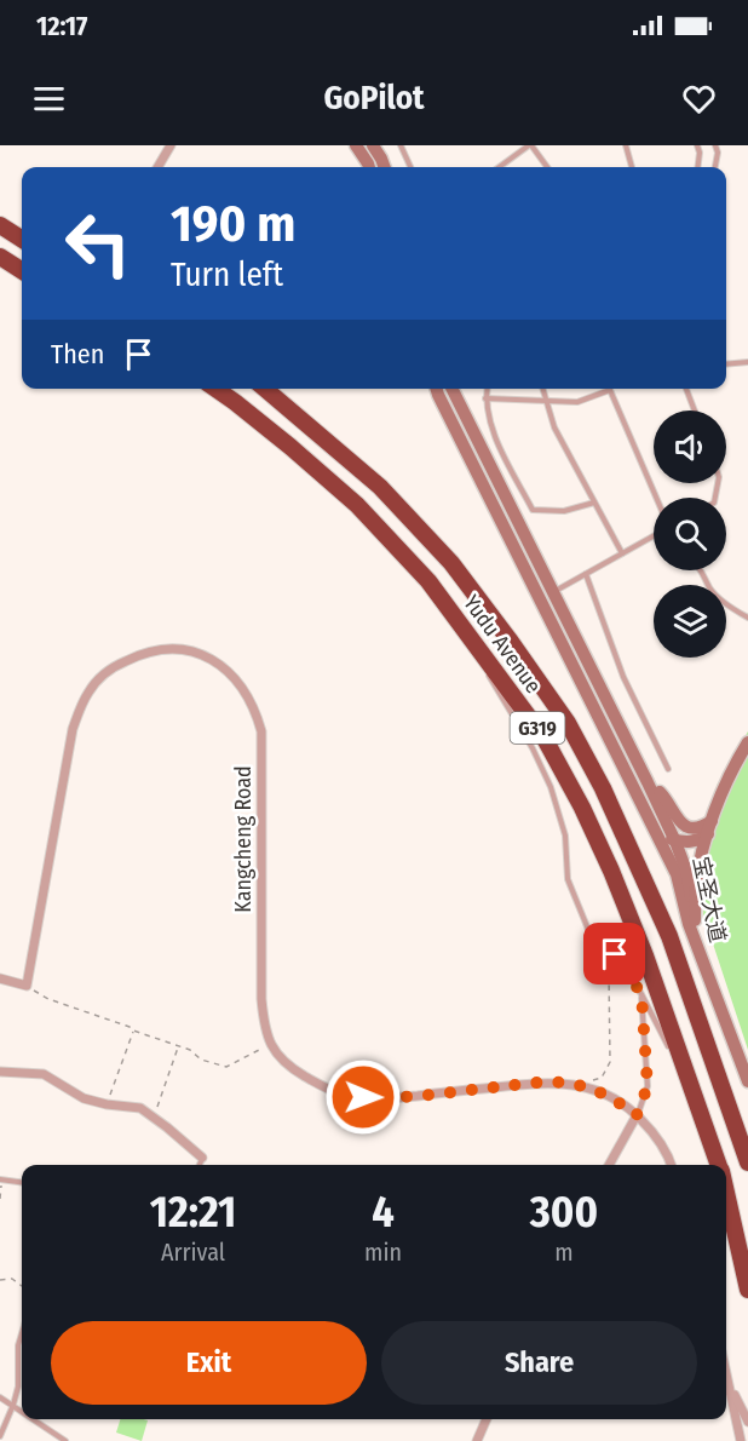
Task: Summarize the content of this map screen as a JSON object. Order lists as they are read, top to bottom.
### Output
{
  "streets": {
    "highway": ["Yudu Avenue", "G319"],
    "main road": ["宝圣大道"],
    "street": ["Kangcheng Road"]
  },
  "page": {
    "status": "12:17",
    "header": "GoPilot",
    "turn": ["190 m", "Turn left"],
    "then": "Then",
    "eta": [
      "12:21",
      "Arrival",
      "4",
      "min",
      "300",
      "m"
    ],
    "buttons": ["Exit", "Share"]
  }
}
